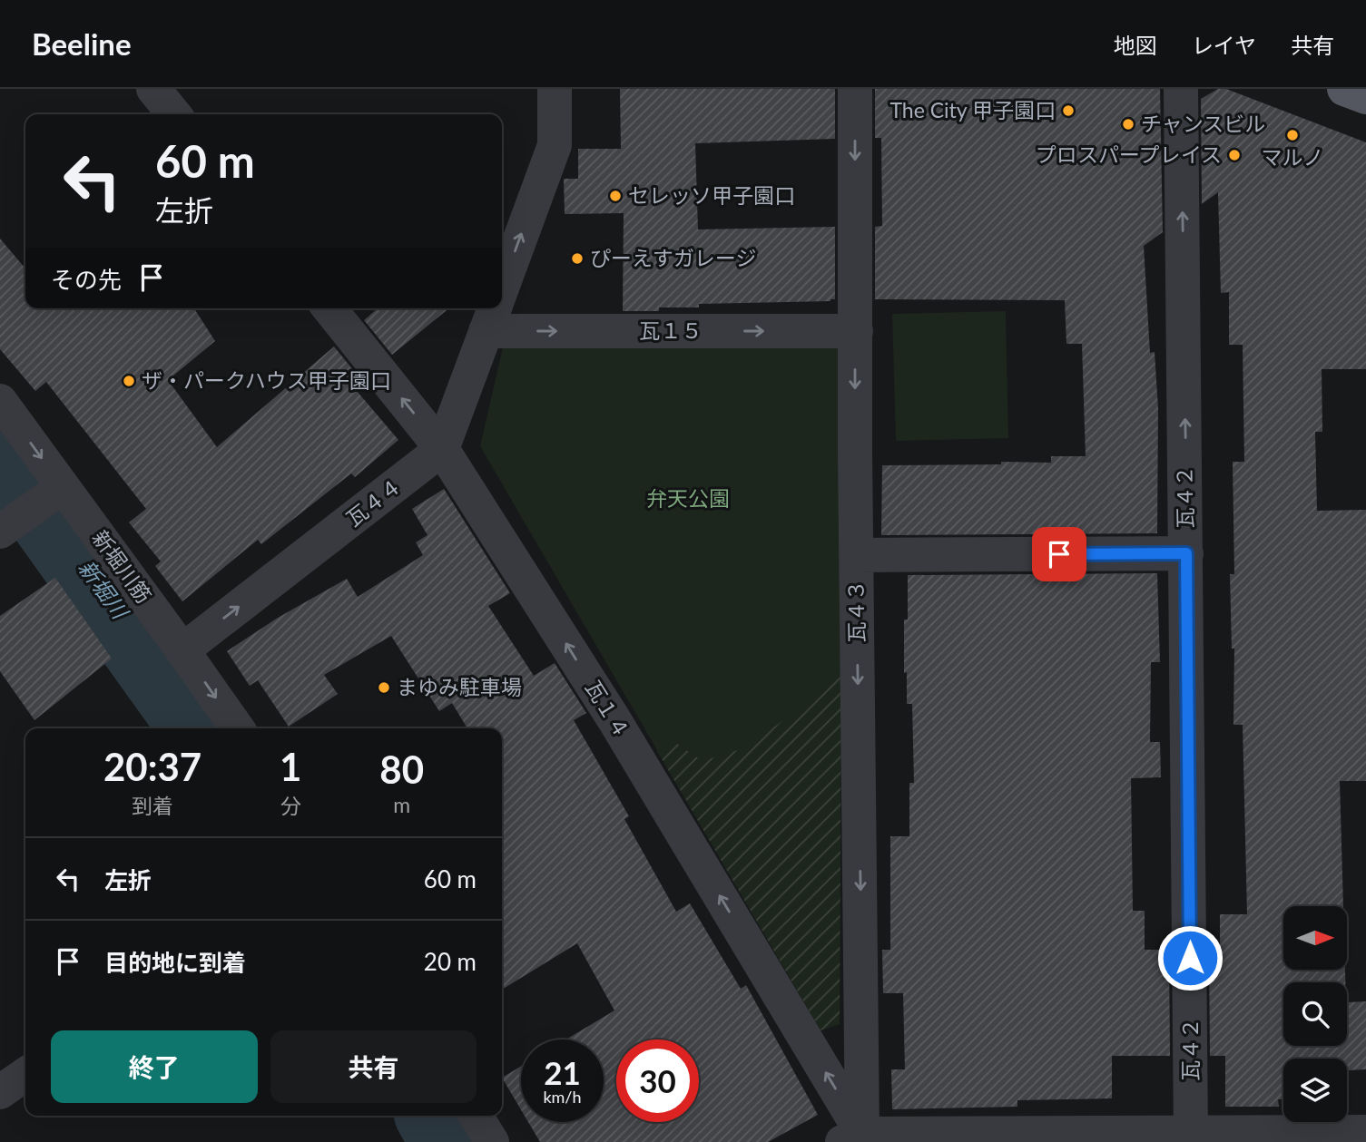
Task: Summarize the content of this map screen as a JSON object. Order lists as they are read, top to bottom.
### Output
{
  "streets": {
    "street": [
      "瓦１５",
      "瓦４２",
      "瓦４４",
      "新堀川筋",
      "瓦４３",
      "瓦１４"
    ]
  },
  "crossings": [
    ["瓦１５", "瓦４３"],
    ["瓦４４", "新堀川筋"],
    ["瓦４４", "瓦１４"],
    ["瓦４３", "瓦１４"]
  ],
  "one_way": [
    "瓦１５",
    "瓦４２",
    "瓦４４",
    "新堀川筋",
    "瓦４３",
    "瓦１４"
  ],
  "water": ["新堀川"],
  "parks": ["弁天公園"],
  "places": [
    "The City 甲子園口",
    "チャンスビル",
    "マルノ",
    "プロスパープレイス",
    "セレッソ甲子園口",
    "ぴーえすガレージ",
    "ザ・パークハウス甲子園口",
    "まゆみ駐車場"
  ],
  "north": "right",
  "page": {
    "header": "Beeline",
    "nav": ["地図", "レイヤ", "共有"],
    "turn": ["60 m", "左折"],
    "then": "その先",
    "eta": [
      "20:37",
      "到着",
      "1",
      "分",
      "80",
      "m"
    ],
    "list": [
      {
        "name": "左折",
        "value": "60 m"
      },
      {
        "name": "目的地に到着",
        "value": "20 m"
      }
    ],
    "buttons": ["終了", "共有"],
    "speed": "21 km/h",
    "limit": "30"
  }
}
